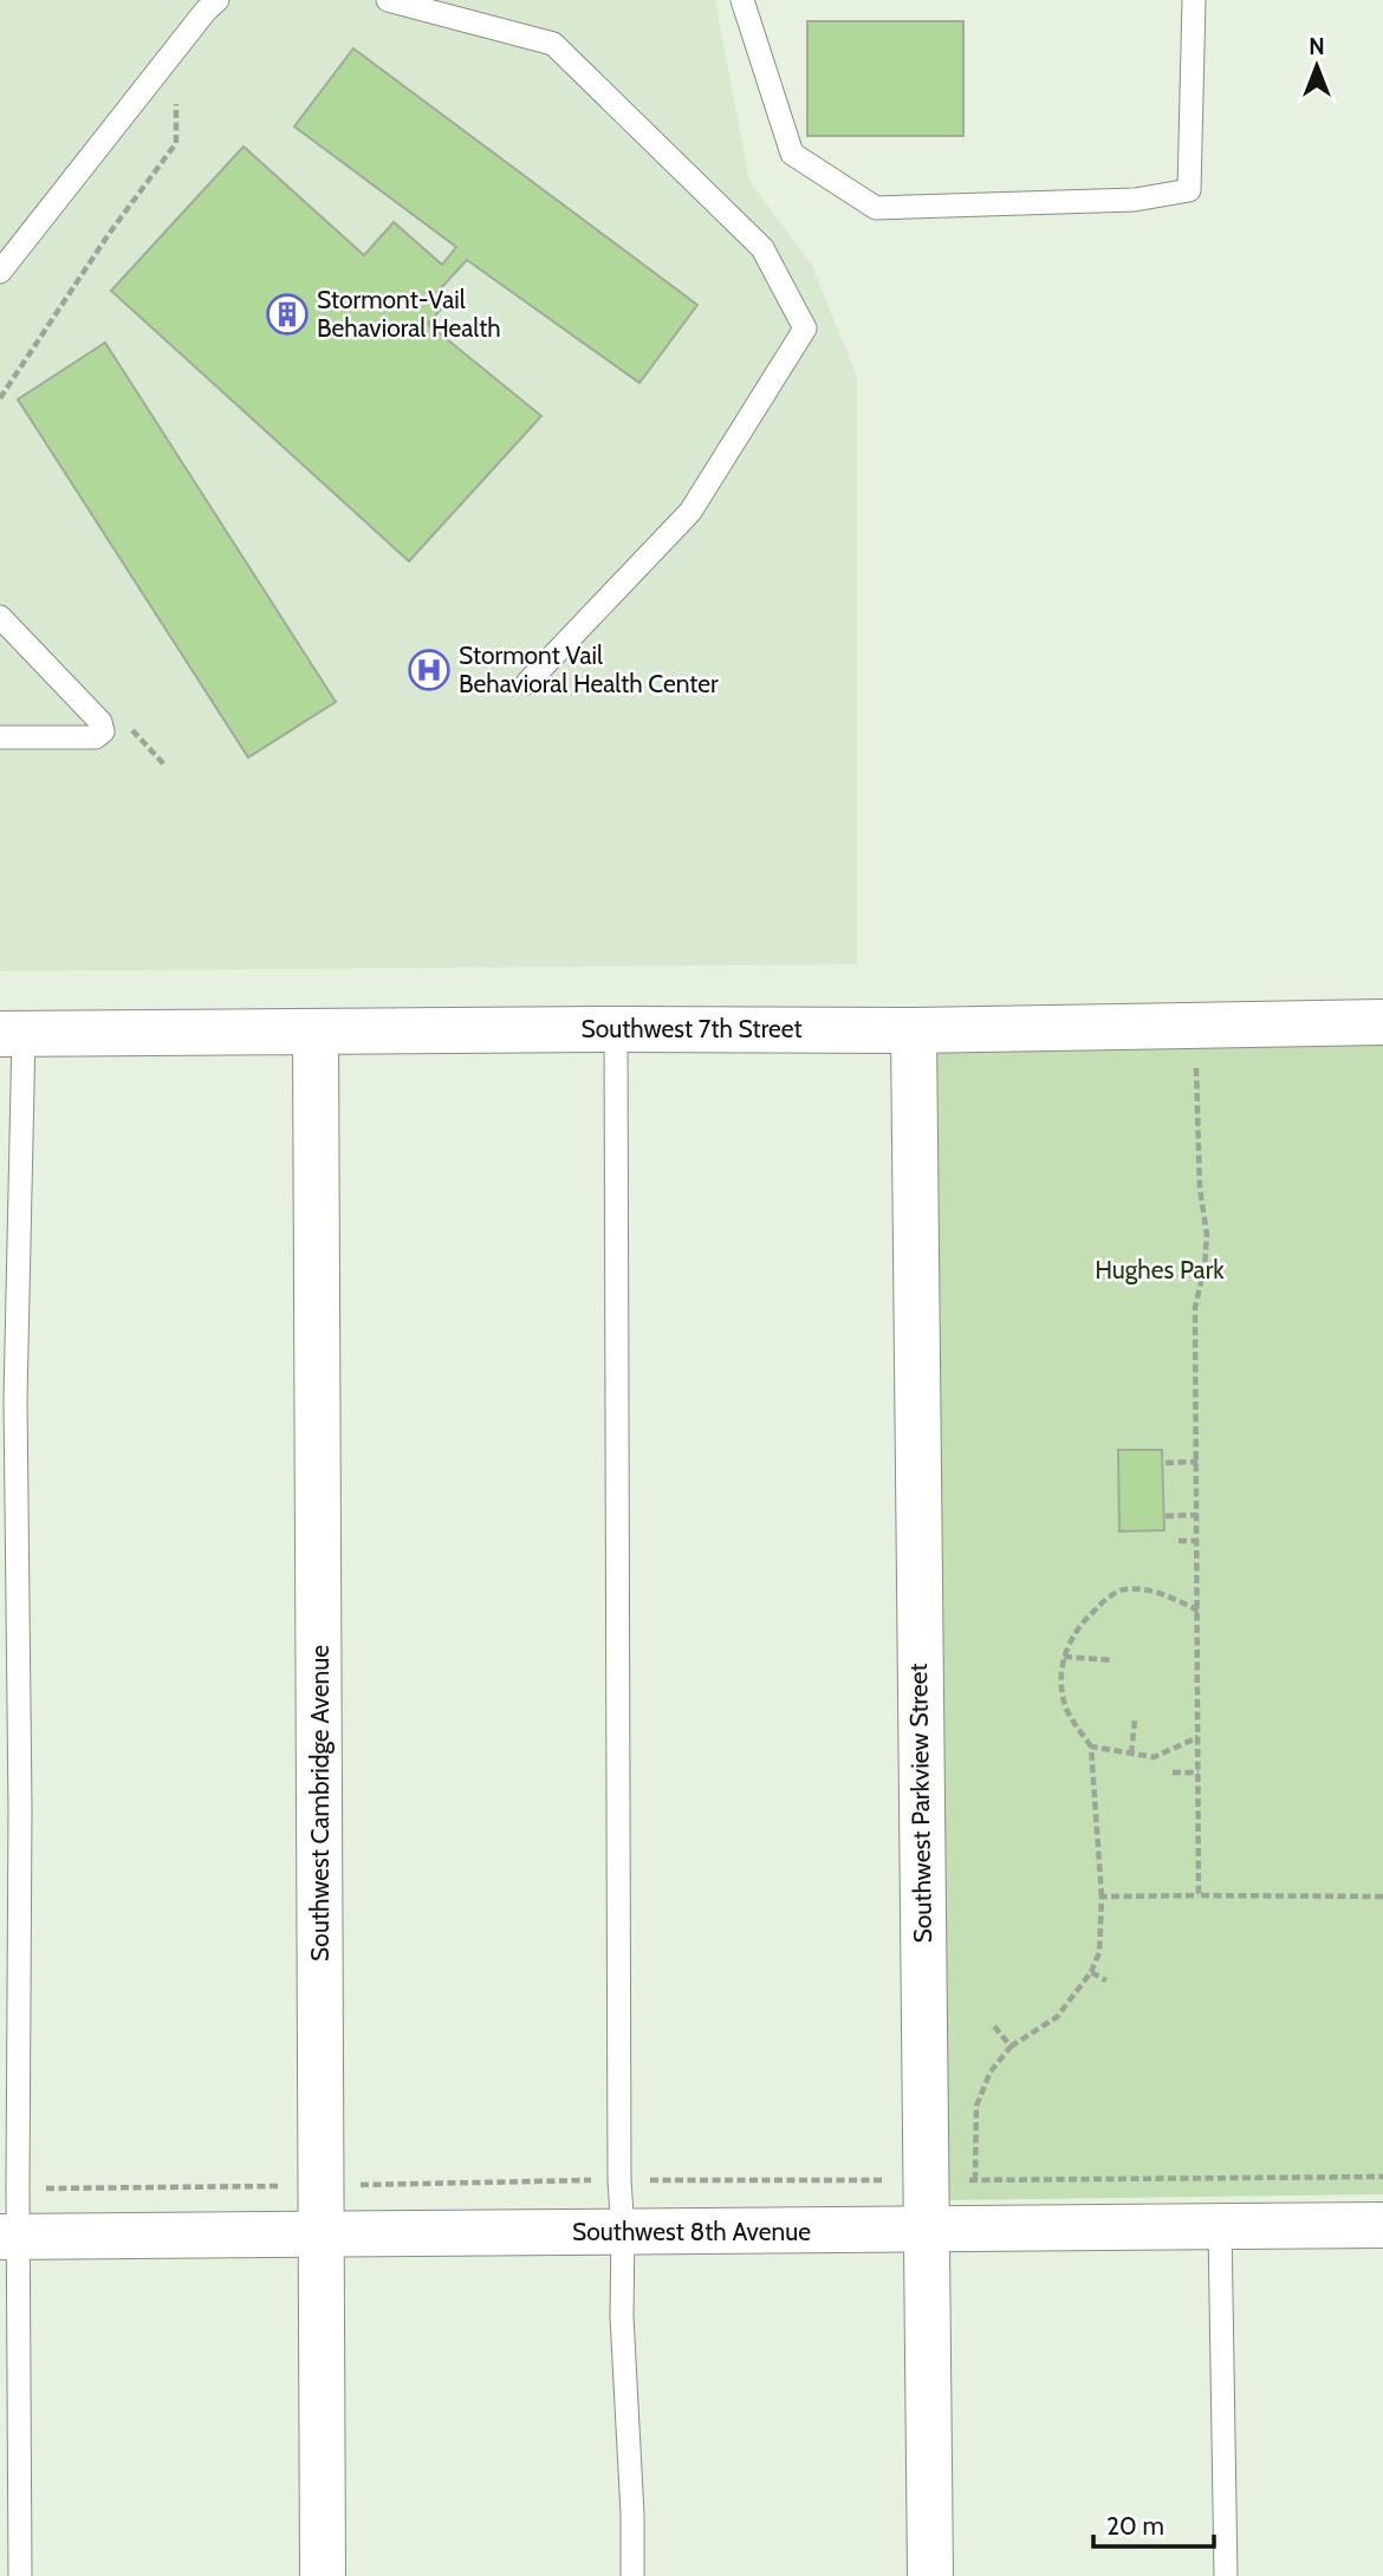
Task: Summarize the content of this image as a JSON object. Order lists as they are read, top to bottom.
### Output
{
  "streets": {
    "street": [
      "Southwest 7th Street",
      "Southwest Cambridge Avenue",
      "Southwest Parkview Street",
      "Southwest 8th Avenue"
    ]
  },
  "crossings": [
    ["Southwest 7th Street", "Southwest Cambridge Avenue"],
    ["Southwest 7th Street", "Southwest Parkview Street"],
    ["Southwest Cambridge Avenue", "Southwest 8th Avenue"],
    ["Southwest Parkview Street", "Southwest 8th Avenue"]
  ],
  "parks": ["Hughes Park"],
  "places": {
    "building": ["Stormont-Vail Behavioral Health"],
    "hospital": ["Stormont Vail Behavioral Health Center"]
  },
  "scale_bar": "20 m",
  "north": "top"
}
